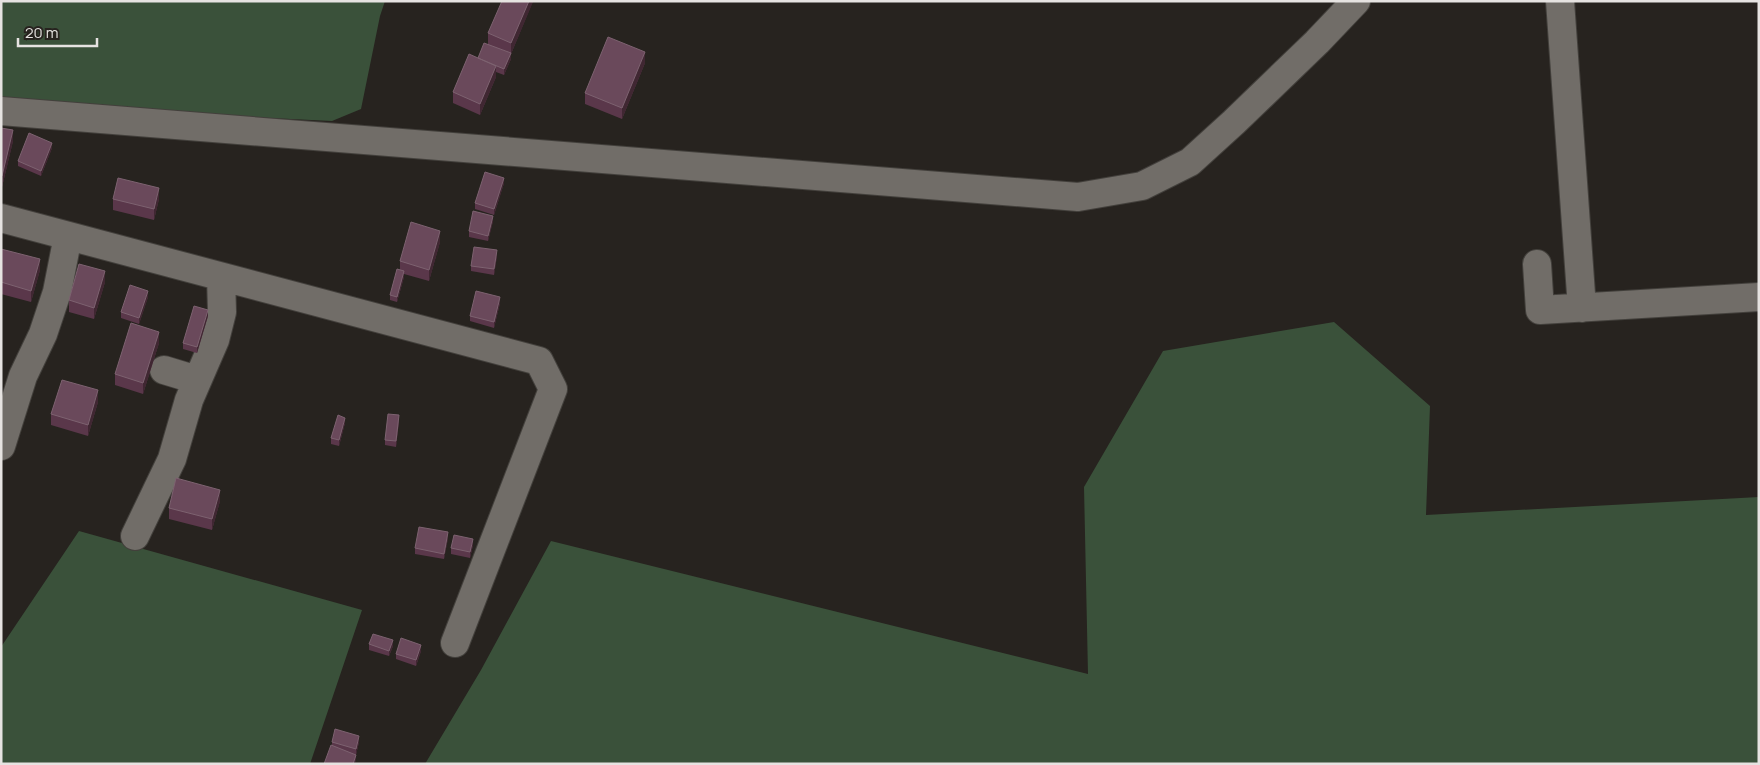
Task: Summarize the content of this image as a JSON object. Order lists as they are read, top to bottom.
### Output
{
  "scale_bar": "20 m"
}
